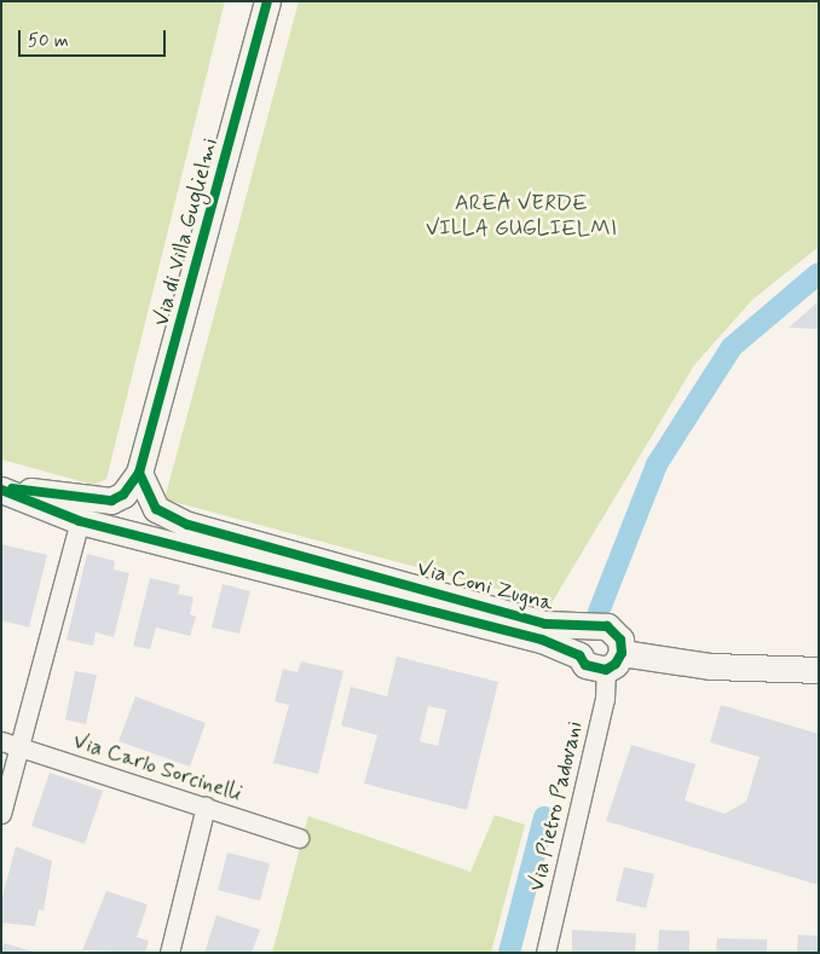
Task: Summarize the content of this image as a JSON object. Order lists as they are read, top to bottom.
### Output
{
  "streets": {
    "street": [
      "Via di Villa Guglielmi",
      "Via Coni Zugna",
      "Via Carlo Sorcinelli",
      "Via Pietro Padovani"
    ]
  },
  "crossings": [
    ["Via di Villa Guglielmi", "Via Coni Zugna"],
    ["Via Coni Zugna", "Via Pietro Padovani"]
  ],
  "parks": ["AREA VERDE VILLA GUGLIELMI"],
  "scale_bar": "50 m"
}
